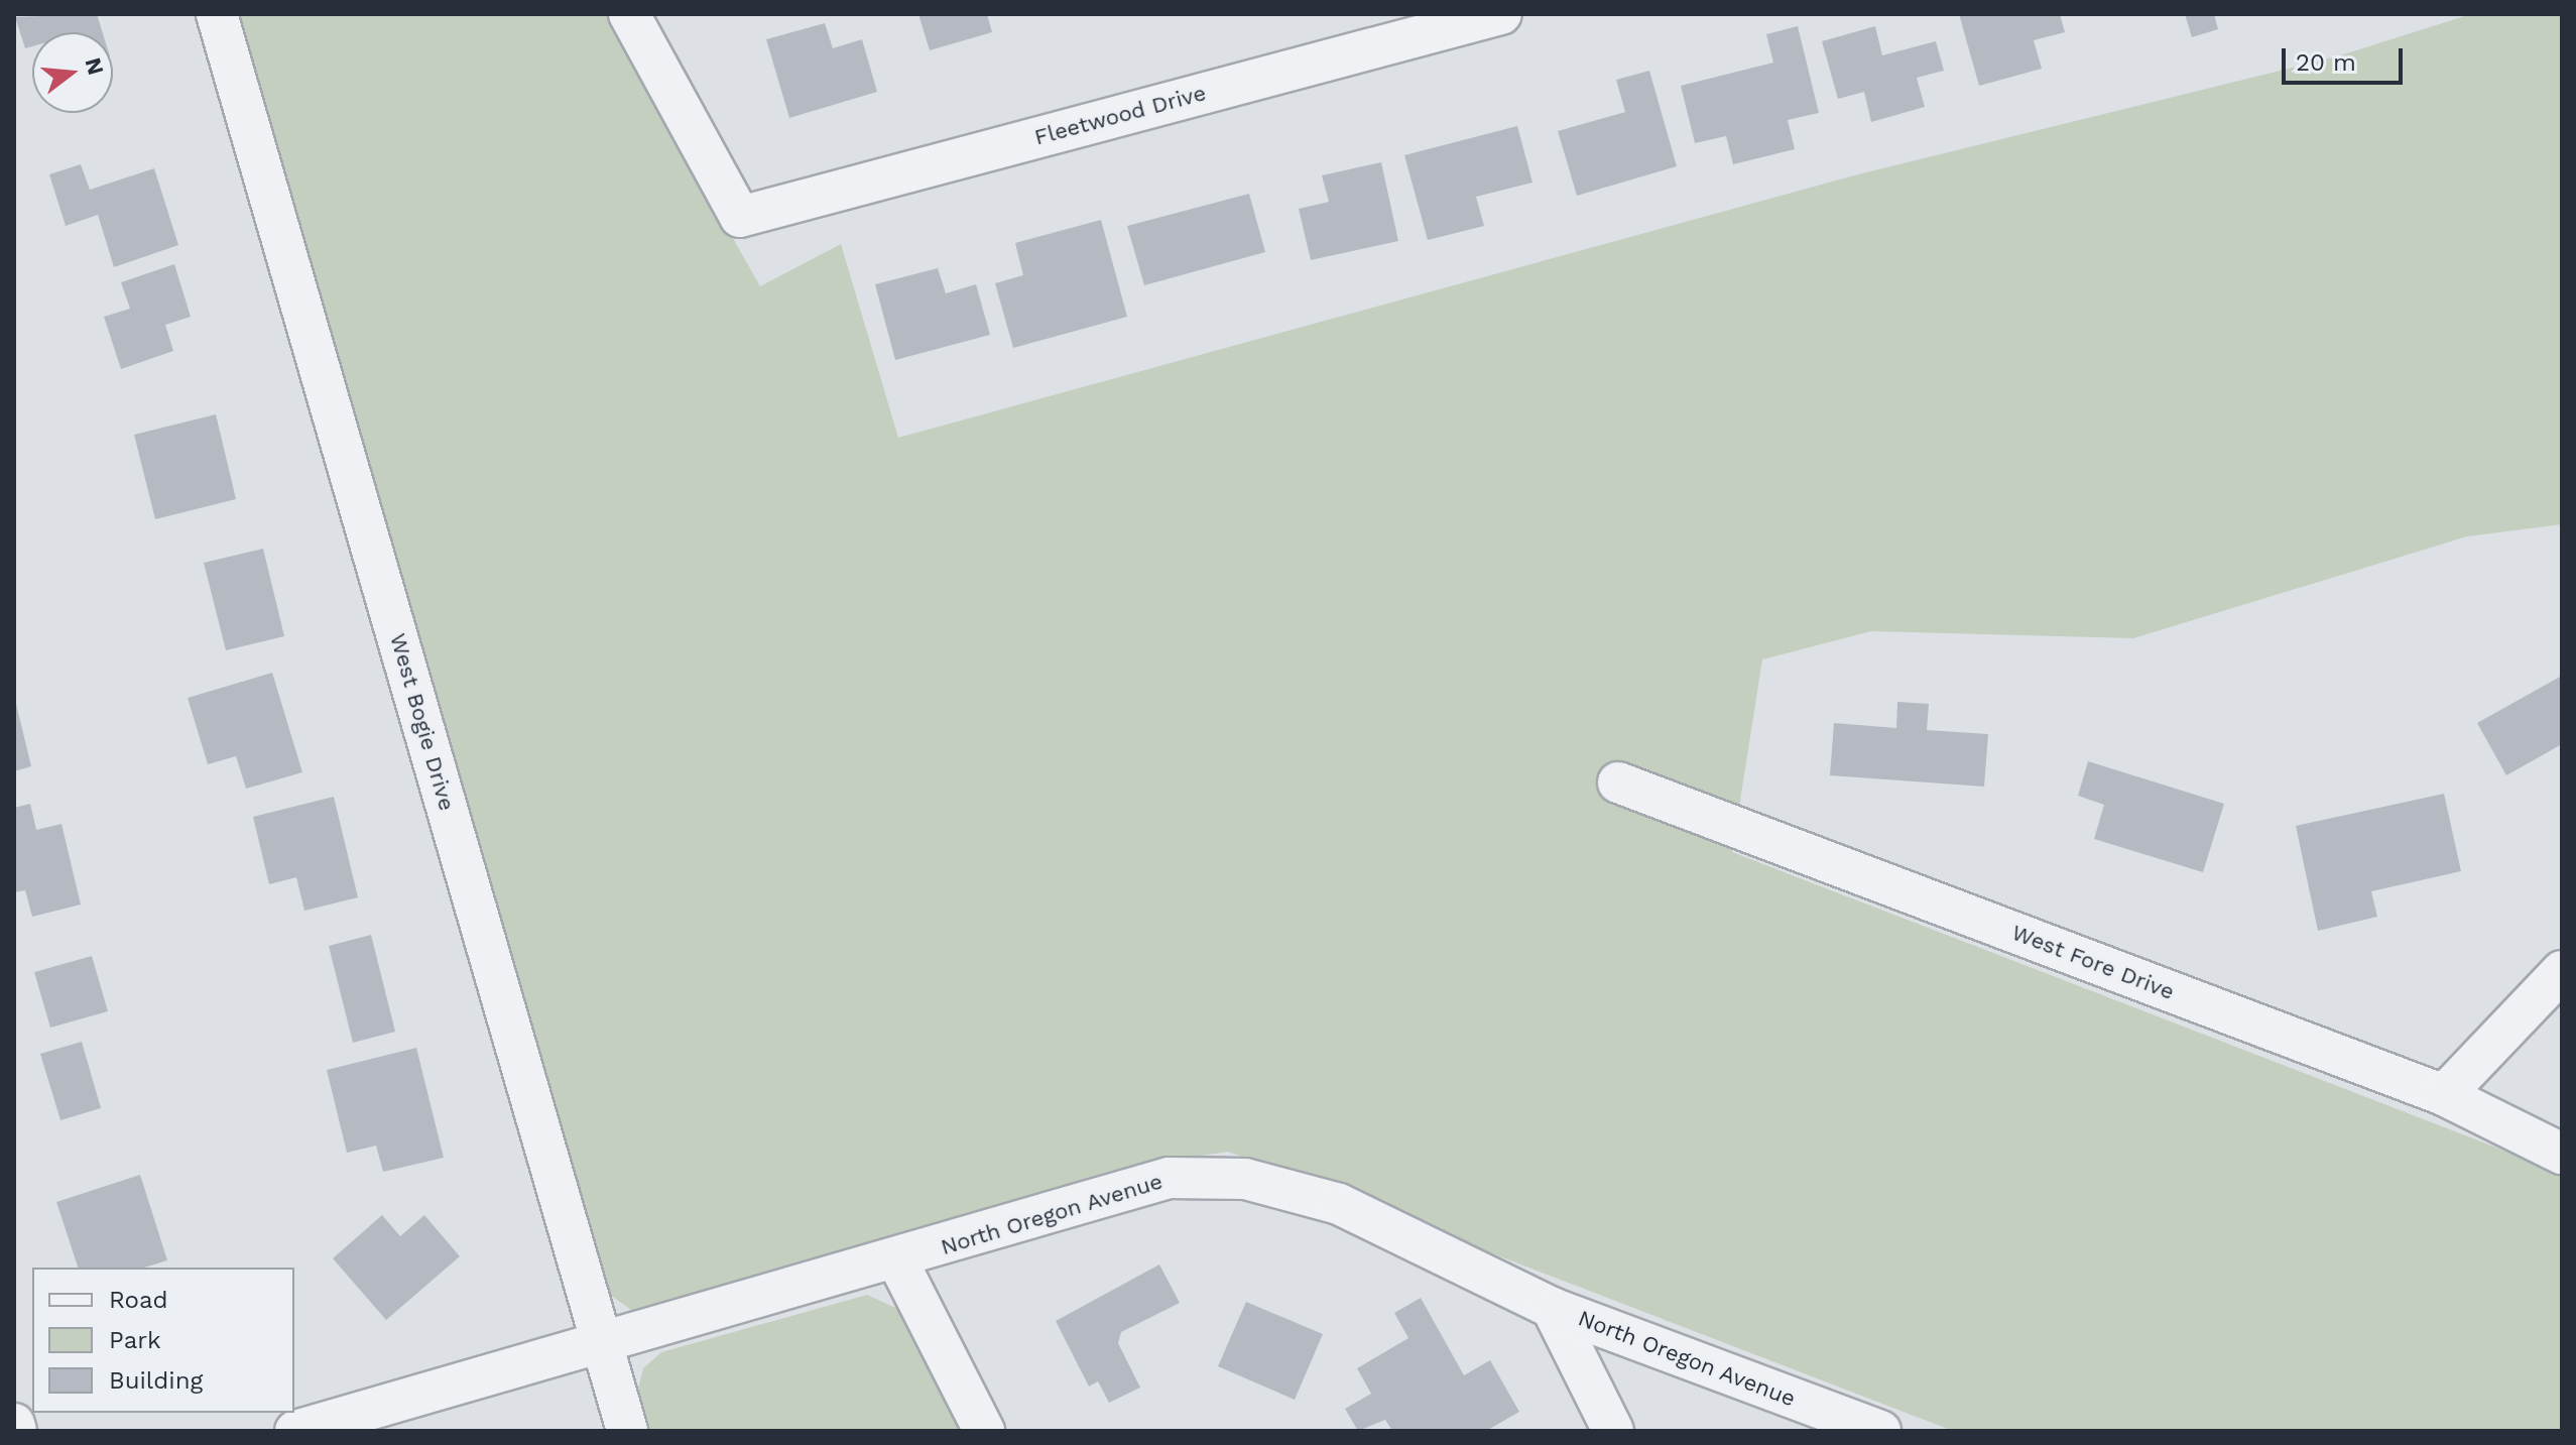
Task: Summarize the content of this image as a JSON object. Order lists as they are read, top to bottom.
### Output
{
  "streets": {
    "street": [
      "Fleetwood Drive",
      "West Bogie Drive",
      "West Fore Drive",
      "North Oregon Avenue"
    ]
  },
  "crossings": [
    ["West Bogie Drive", "North Oregon Avenue"]
  ],
  "legend": ["Road", "Park", "Building"],
  "scale_bar": "20 m",
  "north": "right"
}
